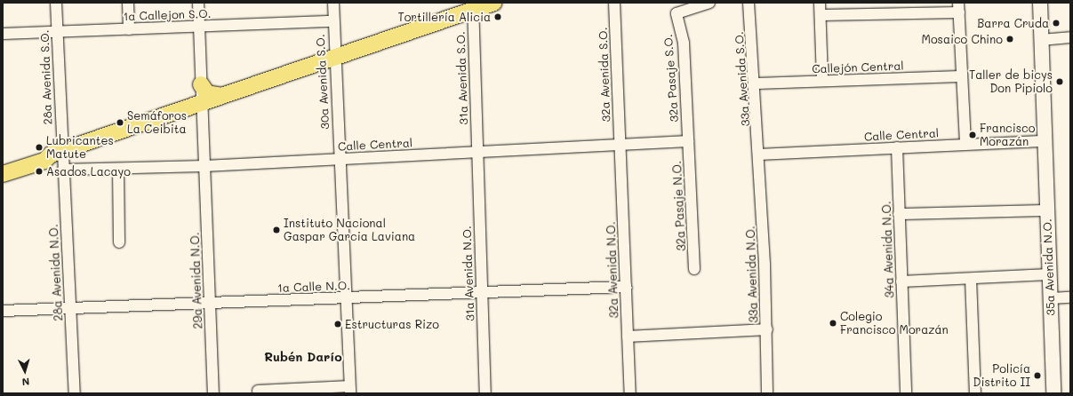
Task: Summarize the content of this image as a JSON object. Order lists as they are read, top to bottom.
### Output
{
  "streets": {
    "main road": ["35a Avenida N.O."],
    "street": [
      "1a Callejon S.O.",
      "Callejón Central",
      "32a Avenida S.O.",
      "28a Avenida S.O.",
      "31a Avenida S.O.",
      "32a Pasaje S.O.",
      "33a Avenida S.O.",
      "30a Avenida S.O.",
      "Calle Central",
      "32a Pasaje N.O.",
      "34a Avenida N.O.",
      "32a Avenida N.O.",
      "28a Avenida N.O.",
      "31a Avenida N.O.",
      "33a Avenida N.O.",
      "29a Avenida N.O.",
      "1a Calle N.O."
    ]
  },
  "crossings": [
    ["1a Callejon S.O.", "28a Avenida S.O."],
    ["1a Callejon S.O.", "30a Avenida S.O."],
    ["1a Callejon S.O.", "29a Avenida N.O."],
    ["Callejón Central", "33a Avenida S.O."],
    ["32a Avenida S.O.", "Calle Central"],
    ["32a Avenida S.O.", "32a Avenida N.O."],
    ["28a Avenida S.O.", "28a Avenida N.O."],
    ["31a Avenida S.O.", "Calle Central"],
    ["31a Avenida S.O.", "31a Avenida N.O."],
    ["32a Pasaje S.O.", "Calle Central"],
    ["32a Pasaje S.O.", "32a Pasaje N.O."],
    ["33a Avenida S.O.", "Calle Central"],
    ["33a Avenida S.O.", "33a Avenida N.O."],
    ["30a Avenida S.O.", "Calle Central"],
    ["30a Avenida S.O.", "1a Calle N.O."],
    ["Calle Central", "32a Pasaje N.O."],
    ["Calle Central", "34a Avenida N.O."],
    ["Calle Central", "35a Avenida N.O."],
    ["Calle Central", "32a Avenida N.O."],
    ["Calle Central", "28a Avenida N.O."],
    ["Calle Central", "31a Avenida N.O."],
    ["Calle Central", "33a Avenida N.O."],
    ["Calle Central", "29a Avenida N.O."],
    ["32a Avenida N.O.", "1a Calle N.O."],
    ["28a Avenida N.O.", "1a Calle N.O."],
    ["31a Avenida N.O.", "1a Calle N.O."],
    ["29a Avenida N.O.", "1a Calle N.O."]
  ],
  "districts": ["Rubén Darío"],
  "places": [
    "Tortillería Alicia",
    "Barra Cruda",
    "Mosaico Chino",
    "Taller de bicys Don Pipiolo",
    "Semáforos La Ceibita",
    "Francisco Morazán",
    "Lubricantes Matute",
    "Asados Lacayo",
    "Instituto Nacional Gaspar Garcia Laviana",
    "Colegio Francisco Morazán",
    "Estructuras Rizo",
    "Policía Distrito II"
  ],
  "north": "bottom"
}
